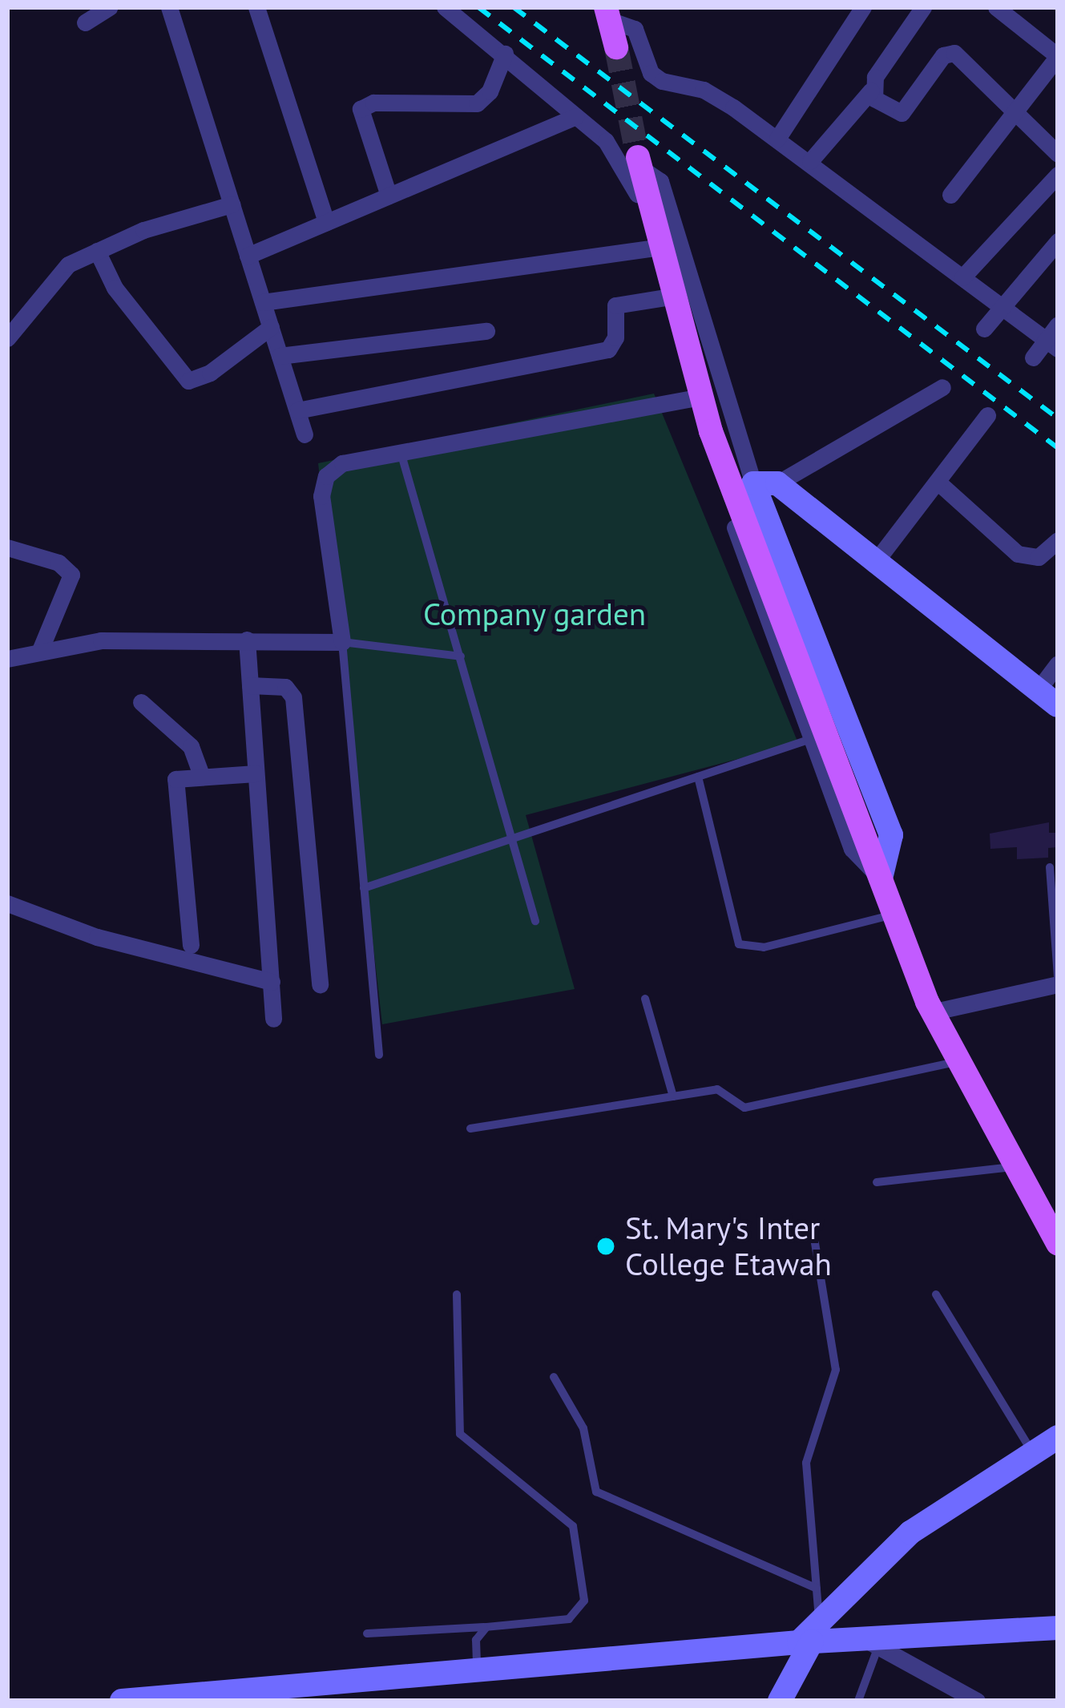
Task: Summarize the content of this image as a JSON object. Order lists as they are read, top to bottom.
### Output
{
  "parks": ["Company garden"],
  "places": ["St. Mary's Inter College Etawah"]
}
